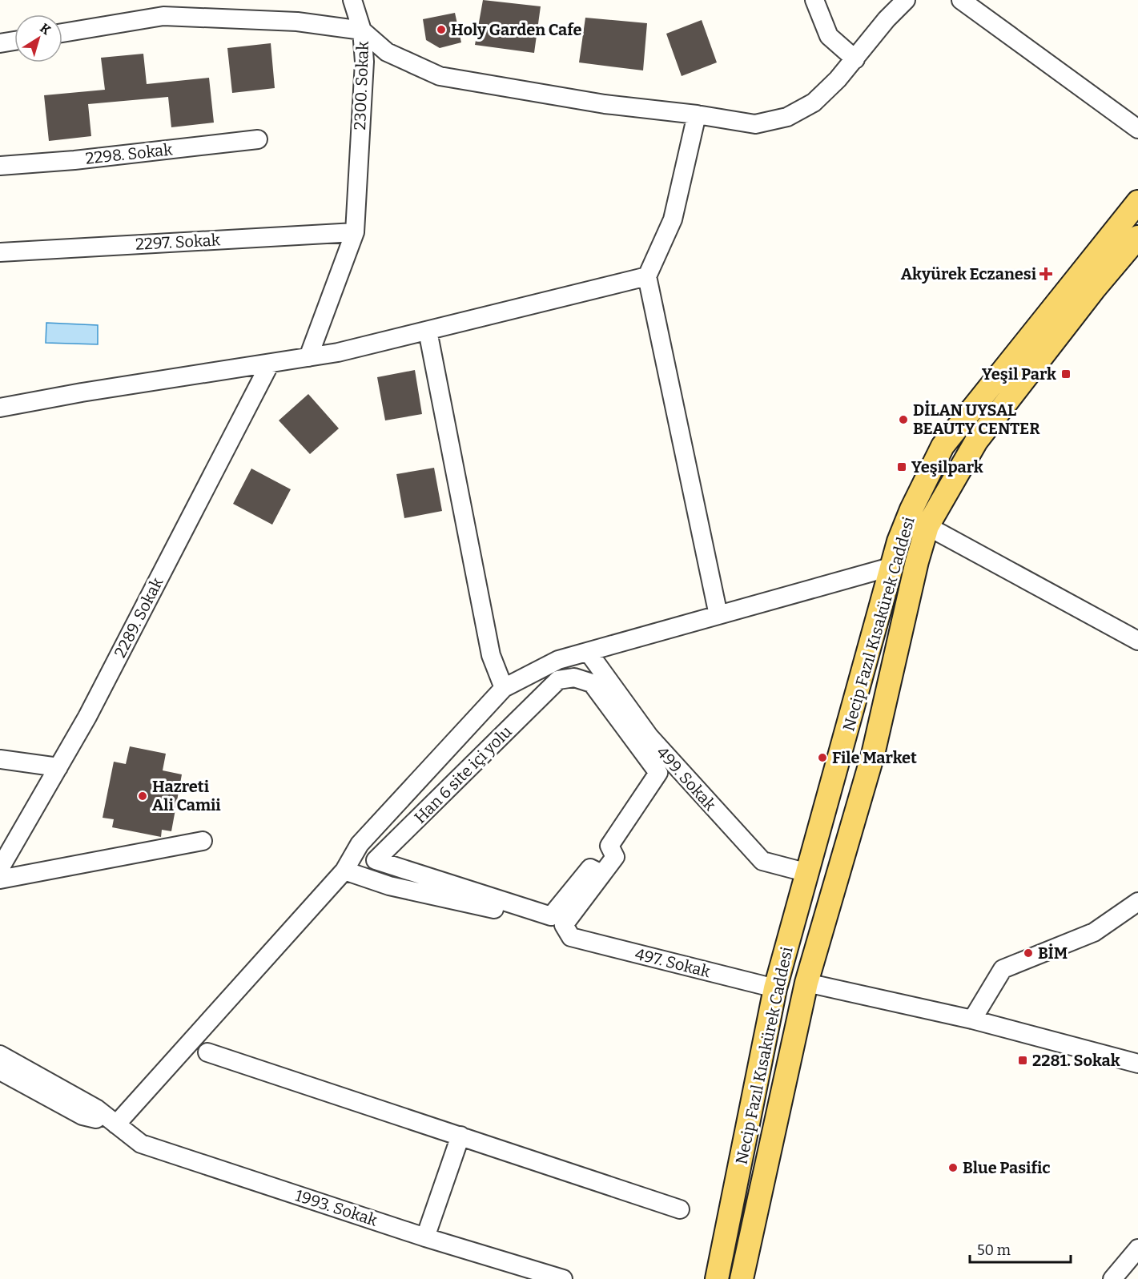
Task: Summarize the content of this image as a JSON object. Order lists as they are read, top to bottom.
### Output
{
  "streets": {
    "main road": ["Necip Fazıl Kısakürek Caddesi"],
    "street": [
      "2300. Sokak",
      "2298. Sokak",
      "2297. Sokak",
      "2289. Sokak",
      "Han 6 site içi yolu",
      "499. Sokak",
      "497. Sokak",
      "1993. Sokak"
    ]
  },
  "crossings": [
    ["2300. Sokak", "2297. Sokak"],
    ["Necip Fazıl Kısakürek Caddesi", "499. Sokak"],
    ["Necip Fazıl Kısakürek Caddesi", "497. Sokak"]
  ],
  "places": {
    "other": [
      "Holy Garden Cafe",
      "DİLAN UYSAL BEAUTY CENTER",
      "File Market",
      "Hazreti Ali Camii",
      "BİM",
      "Blue Pasific"
    ],
    "health": ["Akyürek Eczanesi"],
    "transit": ["Yeşil Park", "Yeşilpark", "2281. Sokak"]
  },
  "scale_bar": "50 m",
  "north": "top right"
}
